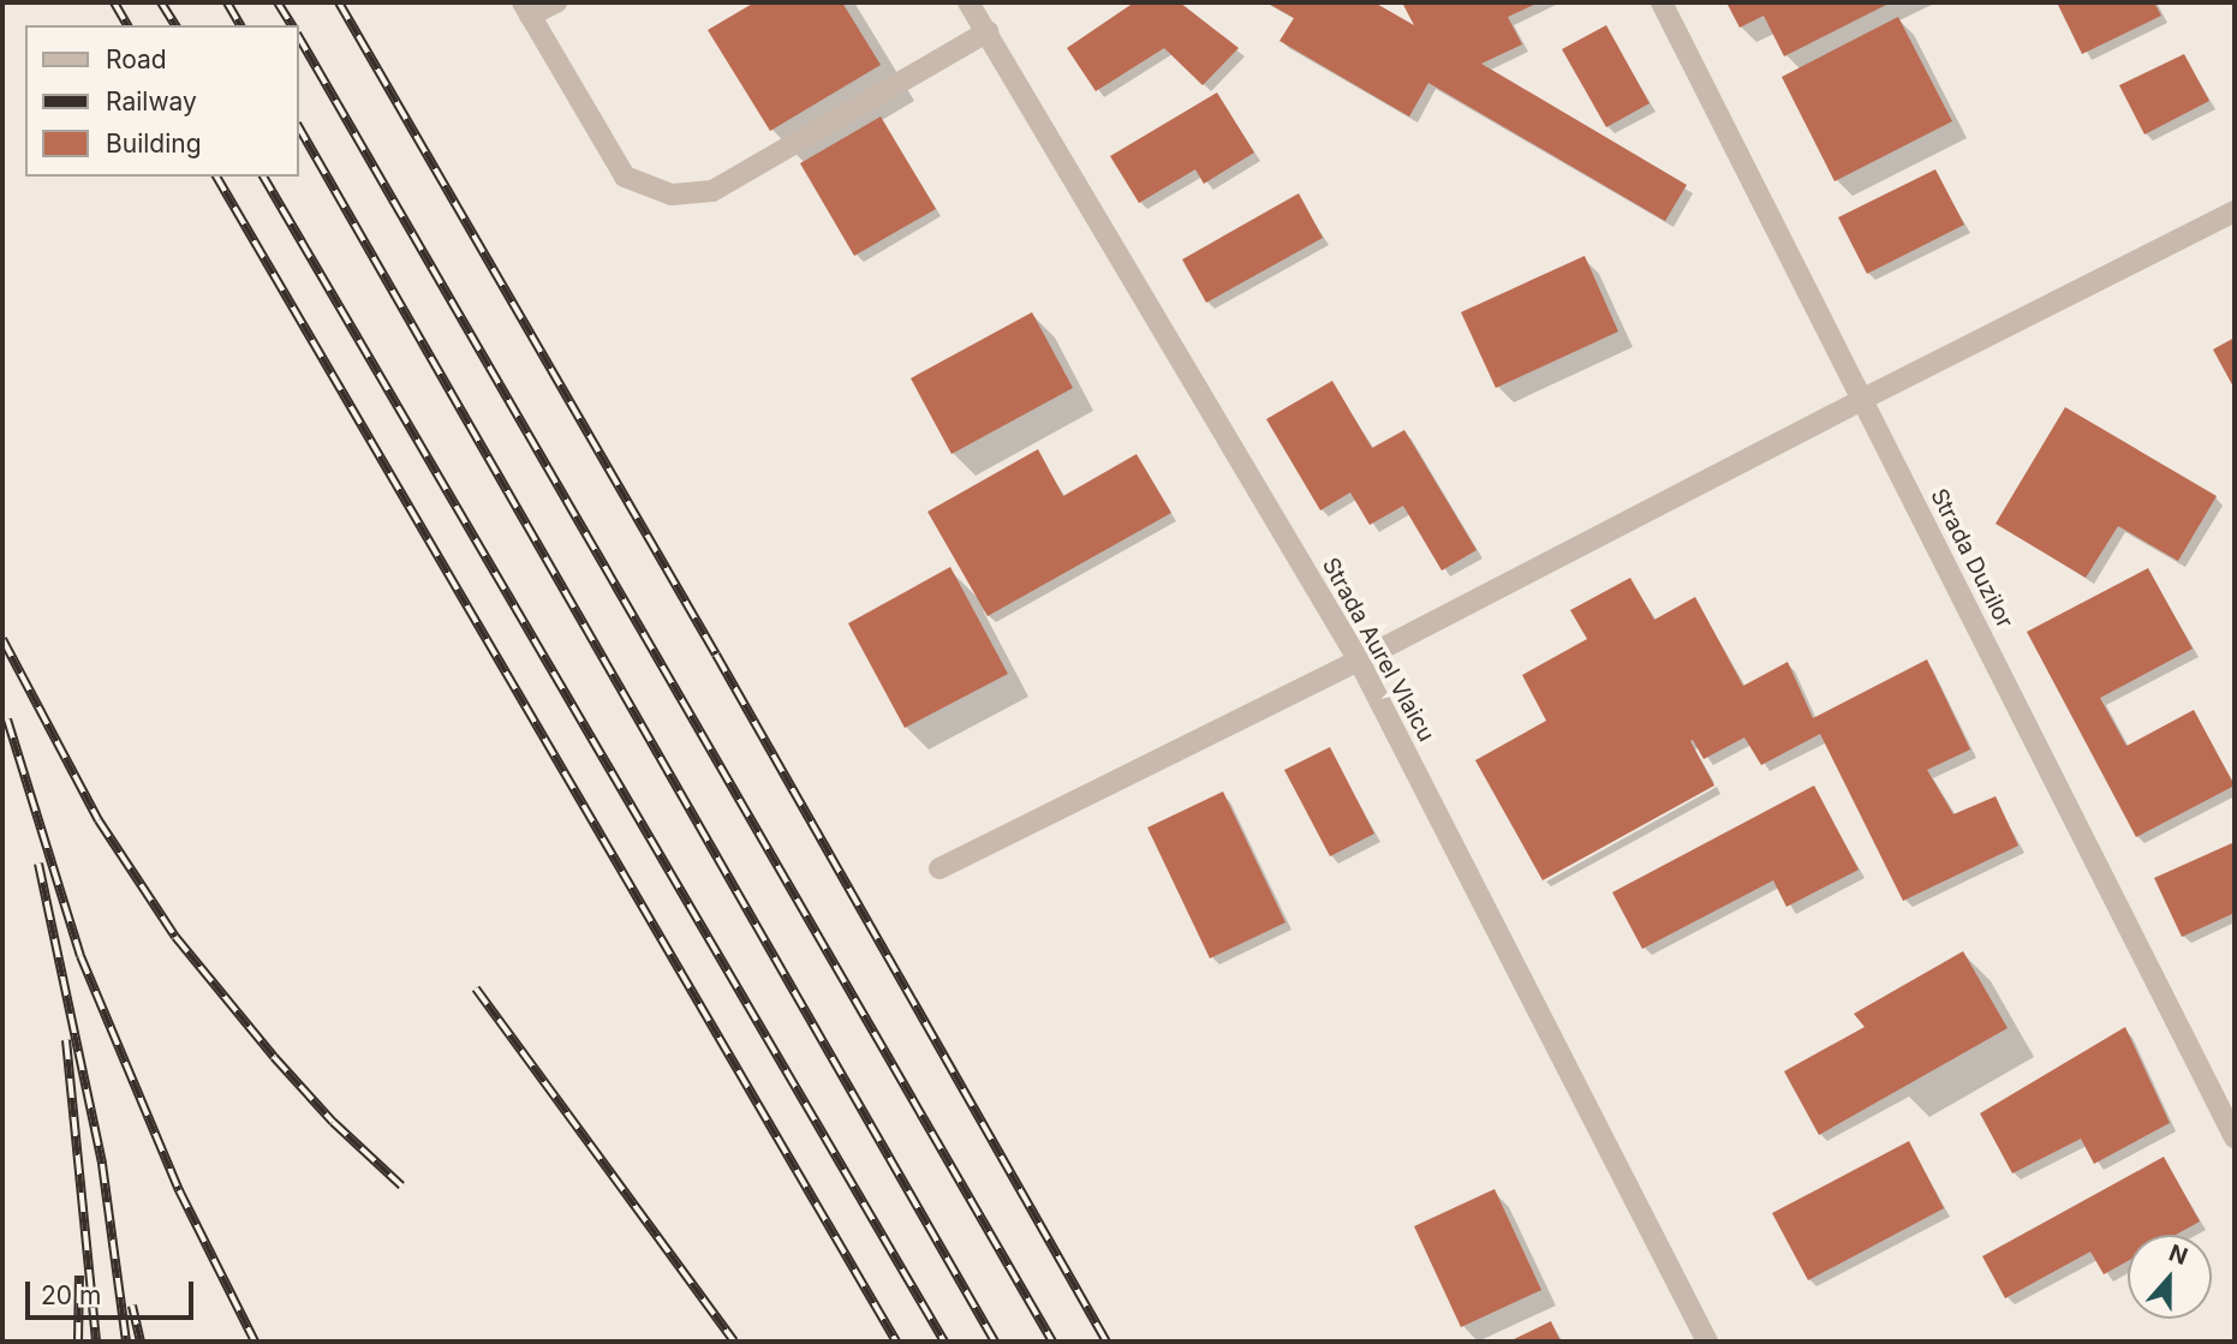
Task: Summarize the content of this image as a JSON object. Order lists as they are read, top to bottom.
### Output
{
  "streets": {
    "street": ["Strada Duzilor", "Strada Aurel Vlaicu"]
  },
  "legend": ["Road", "Railway", "Building"],
  "scale_bar": "20 m",
  "north": "top"
}
